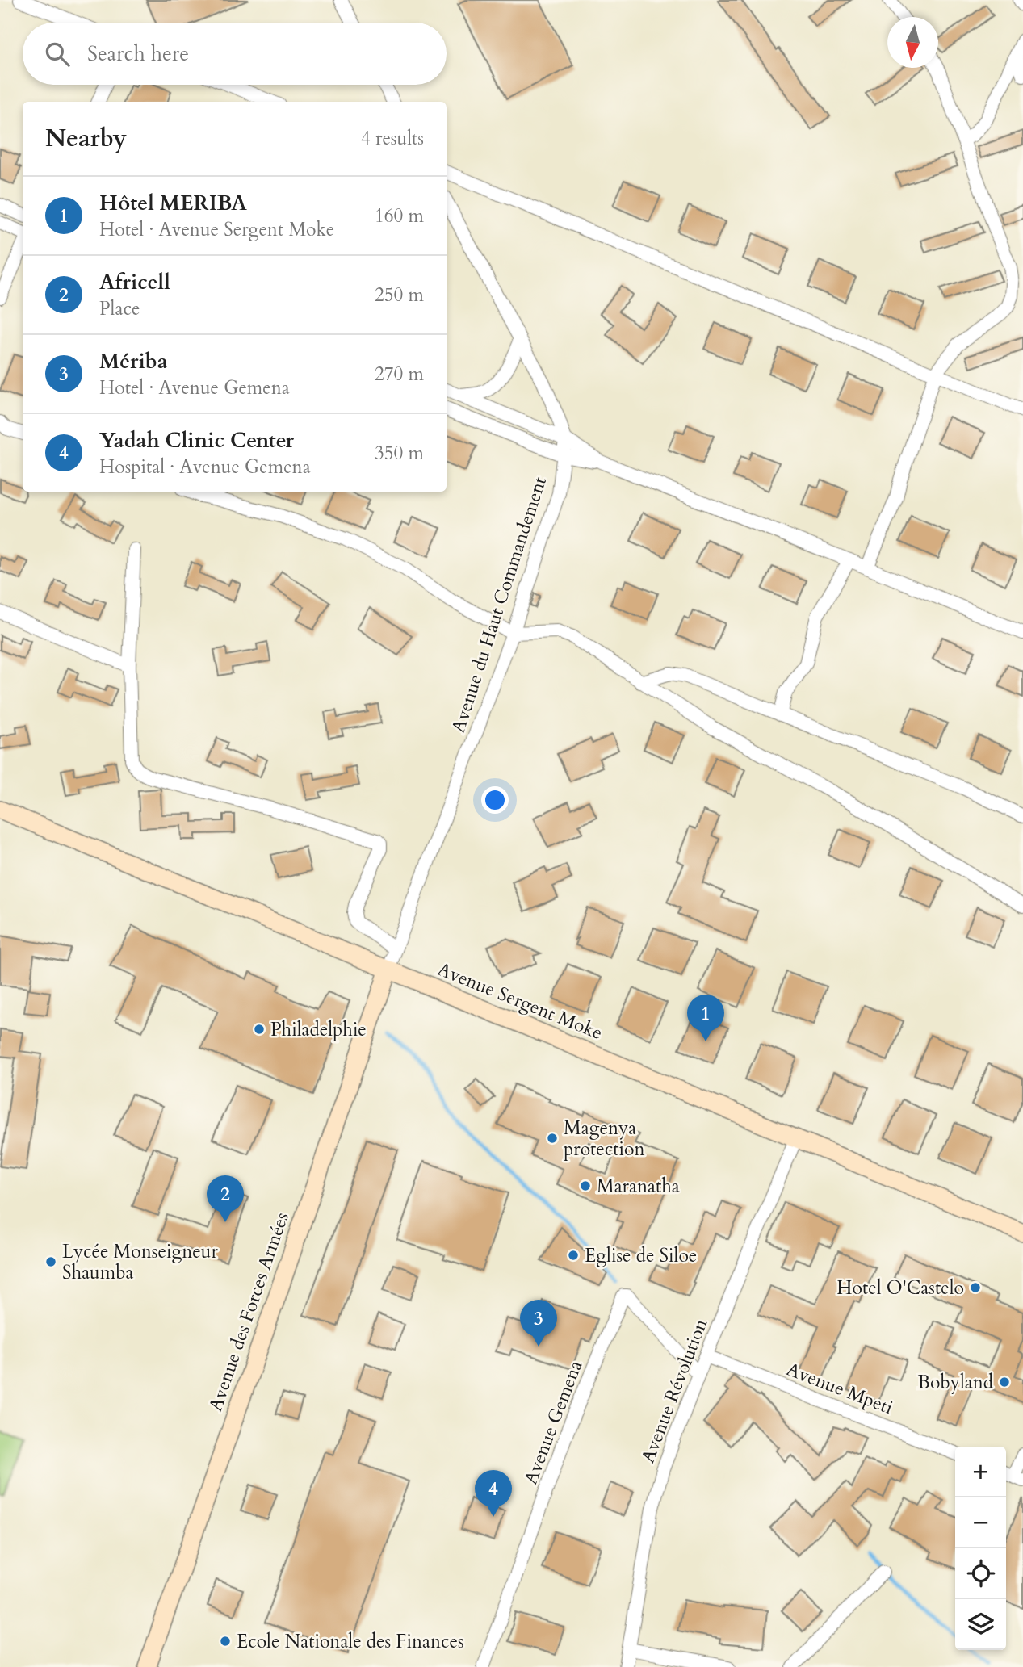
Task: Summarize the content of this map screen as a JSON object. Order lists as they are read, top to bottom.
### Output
{
  "streets": {
    "main road": ["Avenue Sergent Moke", "Avenue des Forces Armées"],
    "street": [
      "Avenue du Haut Commandement",
      "Avenue Mpeti",
      "Avenue Révolution",
      "Avenue Gemena"
    ]
  },
  "crossings": [
    ["Avenue du Haut Commandement", "Avenue Sergent Moke"],
    ["Avenue du Haut Commandement", "Avenue des Forces Armées"],
    ["Avenue Sergent Moke", "Avenue des Forces Armées"],
    ["Avenue Sergent Moke", "Avenue Révolution"],
    ["Avenue Mpeti", "Avenue Révolution"],
    ["Avenue Révolution", "Avenue Gemena"]
  ],
  "places": [
    "Philadelphie",
    "Magenya protection",
    "Maranatha",
    "Eglise de Siloe",
    "Lycée Monseigneur Shaumba",
    "Hotel O'Castelo",
    "Bobyland",
    "Ecole Nationale des Finances"
  ],
  "north": "bottom",
  "page": {
    "search": "Search here",
    "heading": ["Nearby", "4 results"],
    "list": [
      {
        "mark": "1",
        "name": "Hôtel MERIBA",
        "note": "Hotel · Avenue Sergent Moke",
        "value": "160 m"
      },
      {
        "mark": "2",
        "name": "Africell",
        "note": "Place",
        "value": "250 m"
      },
      {
        "mark": "3",
        "name": "Mériba",
        "note": "Hotel · Avenue Gemena",
        "value": "270 m"
      },
      {
        "mark": "4",
        "name": "Yadah Clinic Center",
        "note": "Hospital · Avenue Gemena",
        "value": "350 m"
      }
    ],
    "pins": [
      "1",
      "2",
      "3",
      "4"
    ],
    "map_buttons": ["+", "−"]
  }
}
